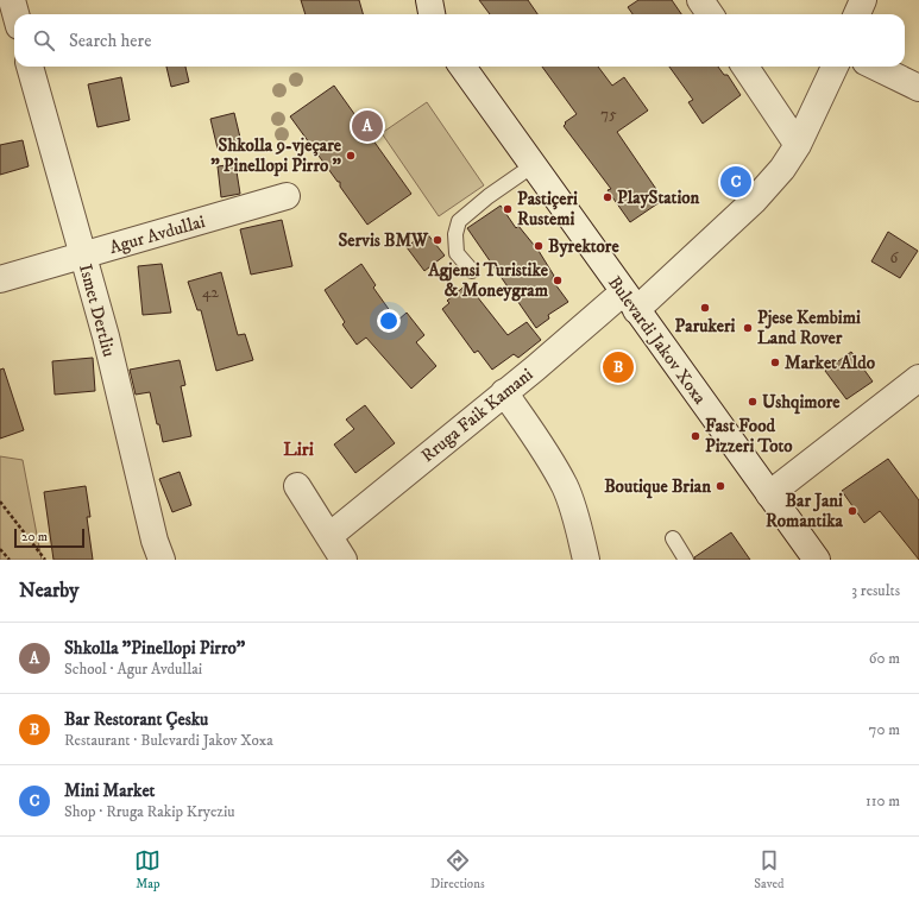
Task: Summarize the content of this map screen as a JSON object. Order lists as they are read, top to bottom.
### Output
{
  "streets": {
    "street": [
      "Agur Avdullai",
      "Ismet Dertliu",
      "Bulevardi Jakov Xoxa",
      "Rruga Faik Kamani"
    ]
  },
  "crossings": [
    ["Agur Avdullai", "Ismet Dertliu"],
    ["Bulevardi Jakov Xoxa", "Rruga Faik Kamani"]
  ],
  "districts": ["Liri"],
  "places": [
    "Shkolla 9-vjeçare \" Pinellopi Pirro \"",
    "PlayStation",
    "Pastiçeri Rustemi",
    "Servis BMW",
    "Byrektore",
    "Agjensi Turistike & Moneygram",
    "Parukeri",
    "Pjese Kembimi Land Rover",
    "Market Aldo",
    "Ushqimore",
    "Fast Food Pizzeri Toto",
    "Boutique Brian",
    "Bar Jani Romantika"
  ],
  "house_numbers": ["75", "6", "42"],
  "scale_bar": "20 m",
  "page": {
    "search": "Search here",
    "pins": ["A", "C", "B"],
    "scale": "20 m",
    "heading": ["Nearby", "3 results"],
    "list": [
      {
        "mark": "A",
        "name": "Shkolla \"Pinellopi Pirro\"",
        "note": "School · Agur Avdullai",
        "value": "60 m"
      },
      {
        "mark": "B",
        "name": "Bar Restorant Çesku",
        "note": "Restaurant · Bulevardi Jakov Xoxa",
        "value": "70 m"
      },
      {
        "mark": "C",
        "name": "Mini Market",
        "note": "Shop · Rruga Rakip Kryeziu",
        "value": "110 m"
      }
    ],
    "nav": ["Map", "Directions", "Saved"]
  }
}
